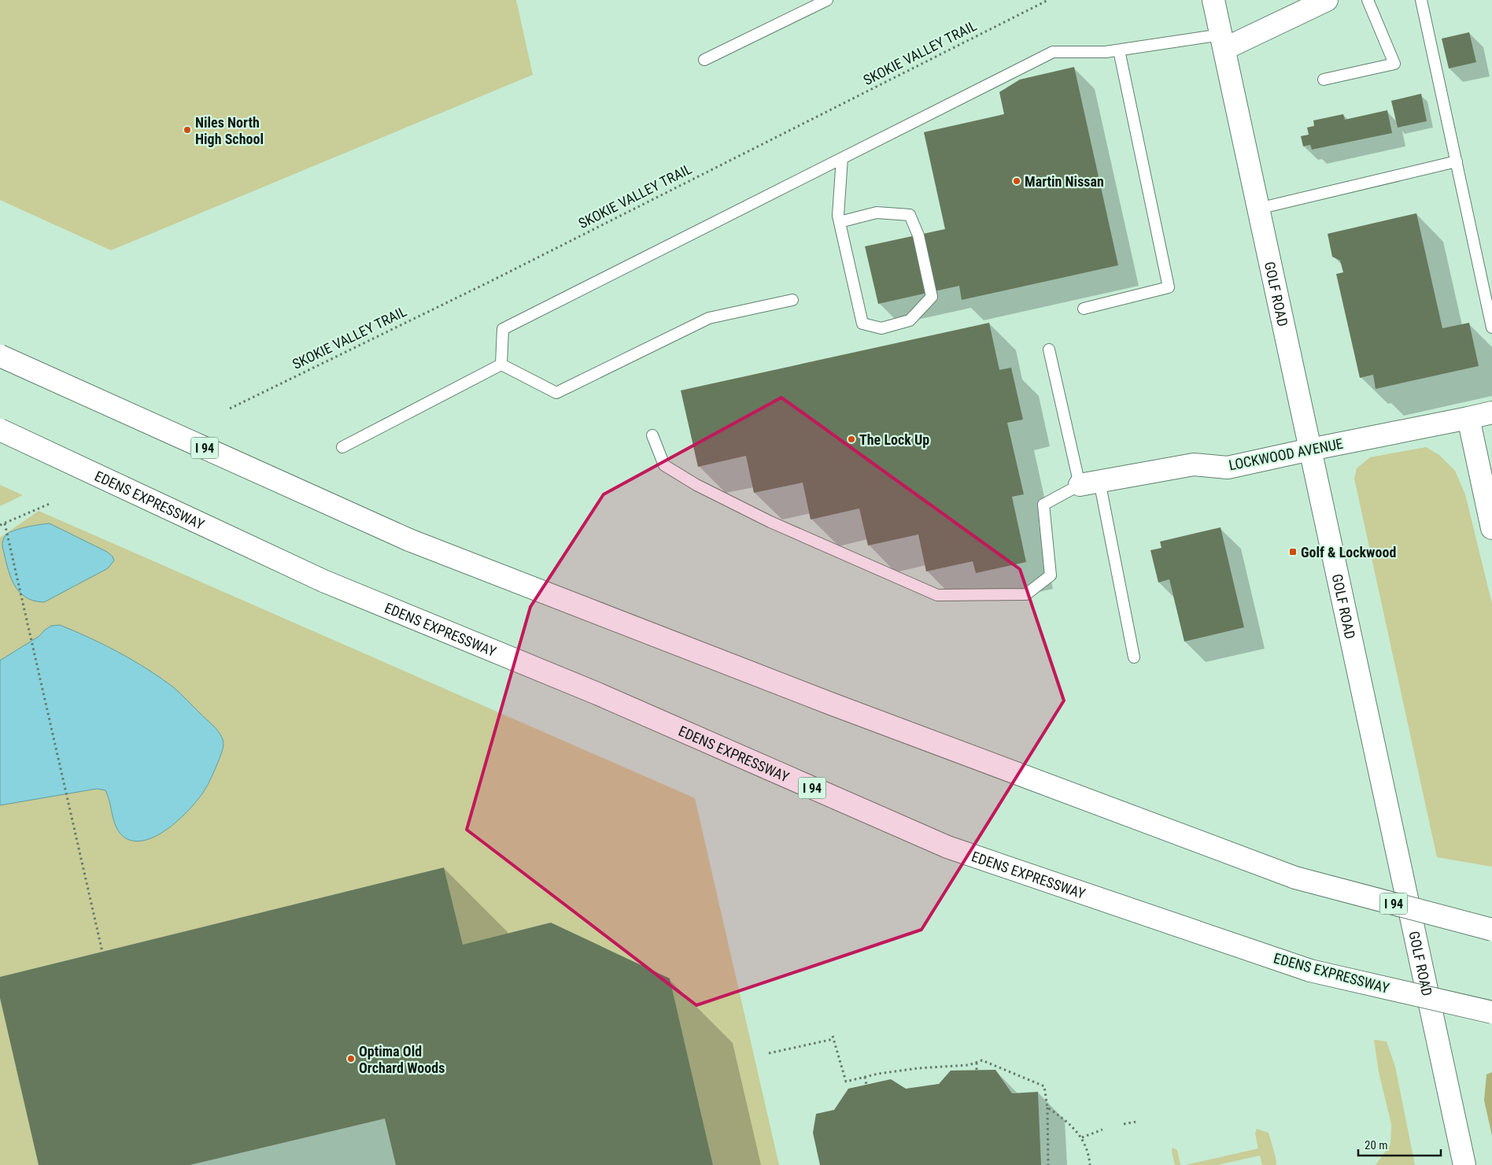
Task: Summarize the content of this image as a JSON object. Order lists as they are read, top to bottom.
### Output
{
  "streets": {
    "main road": [
      "GOLF ROAD",
      "I 94",
      "LOCKWOOD AVENUE",
      "EDENS EXPRESSWAY"
    ],
    "path": ["SKOKIE VALLEY TRAIL"]
  },
  "crossings": [
    ["GOLF ROAD", "LOCKWOOD AVENUE"]
  ],
  "places": {
    "other": [
      "Niles North High School",
      "Martin Nissan",
      "The Lock Up",
      "Optima Old Orchard Woods"
    ],
    "transit": ["Golf & Lockwood"]
  },
  "scale_bar": "20 m"
}
